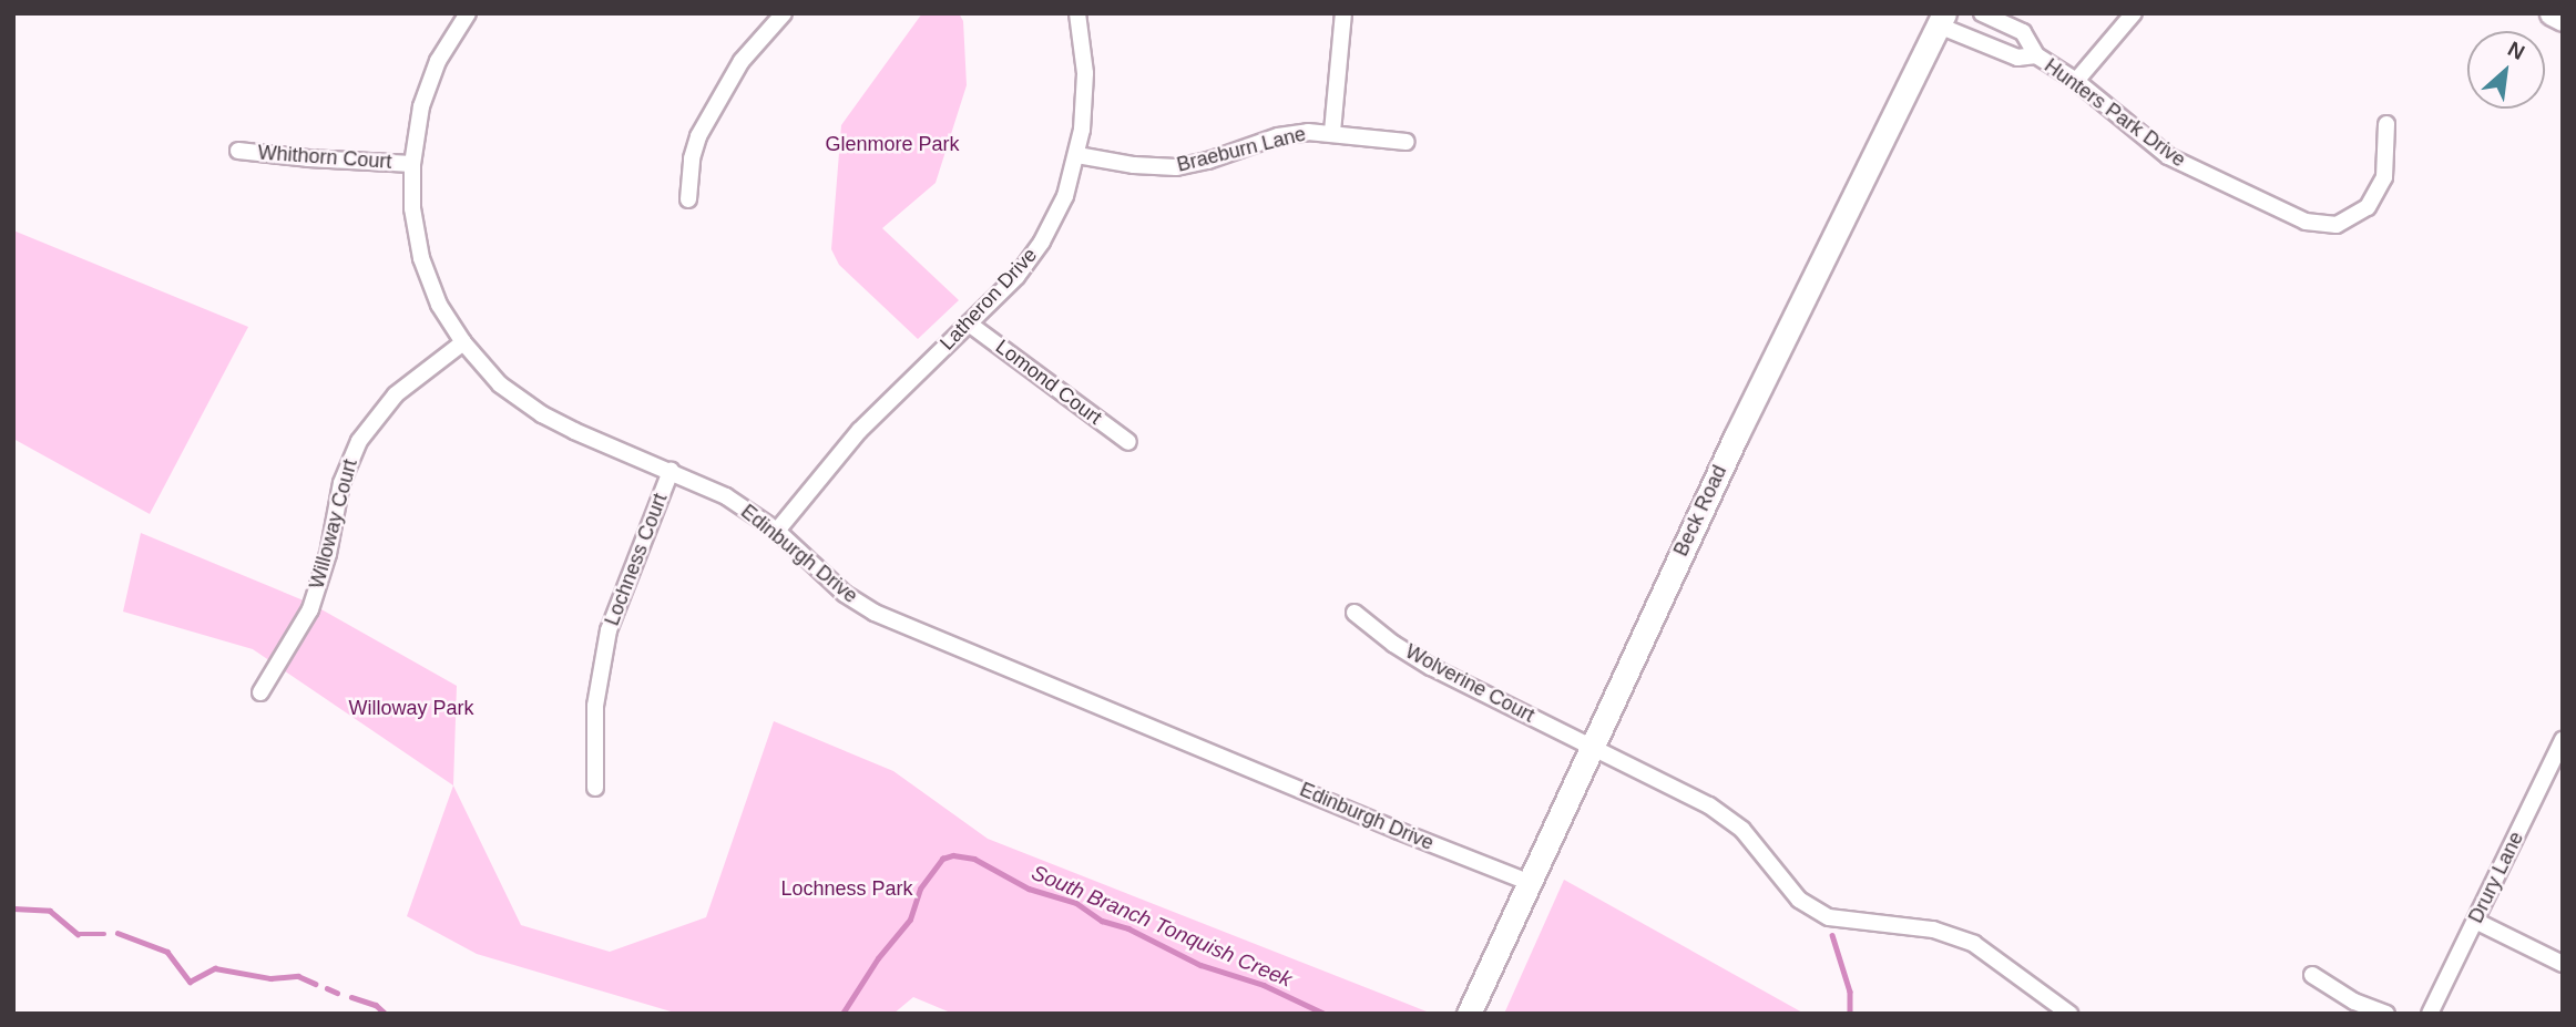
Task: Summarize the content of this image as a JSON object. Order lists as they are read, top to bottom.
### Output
{
  "streets": {
    "main road": ["Beck Road"],
    "street": [
      "Hunters Park Drive",
      "Braeburn Lane",
      "Whithorn Court",
      "Latheron Drive",
      "Lomond Court",
      "Willoway Court",
      "Edinburgh Drive",
      "Lochness Court",
      "Wolverine Court",
      "Drury Lane"
    ]
  },
  "crossings": [
    ["Hunters Park Drive", "Beck Road"],
    ["Braeburn Lane", "Latheron Drive"],
    ["Whithorn Court", "Edinburgh Drive"],
    ["Latheron Drive", "Lomond Court"],
    ["Latheron Drive", "Edinburgh Drive"],
    ["Beck Road", "Edinburgh Drive"],
    ["Beck Road", "Wolverine Court"],
    ["Willoway Court", "Edinburgh Drive"],
    ["Edinburgh Drive", "Lochness Court"]
  ],
  "water": ["South Branch Tonquish Creek"],
  "parks": ["Glenmore Park", "Willoway Park", "Lochness Park"],
  "north": "top right"
}
